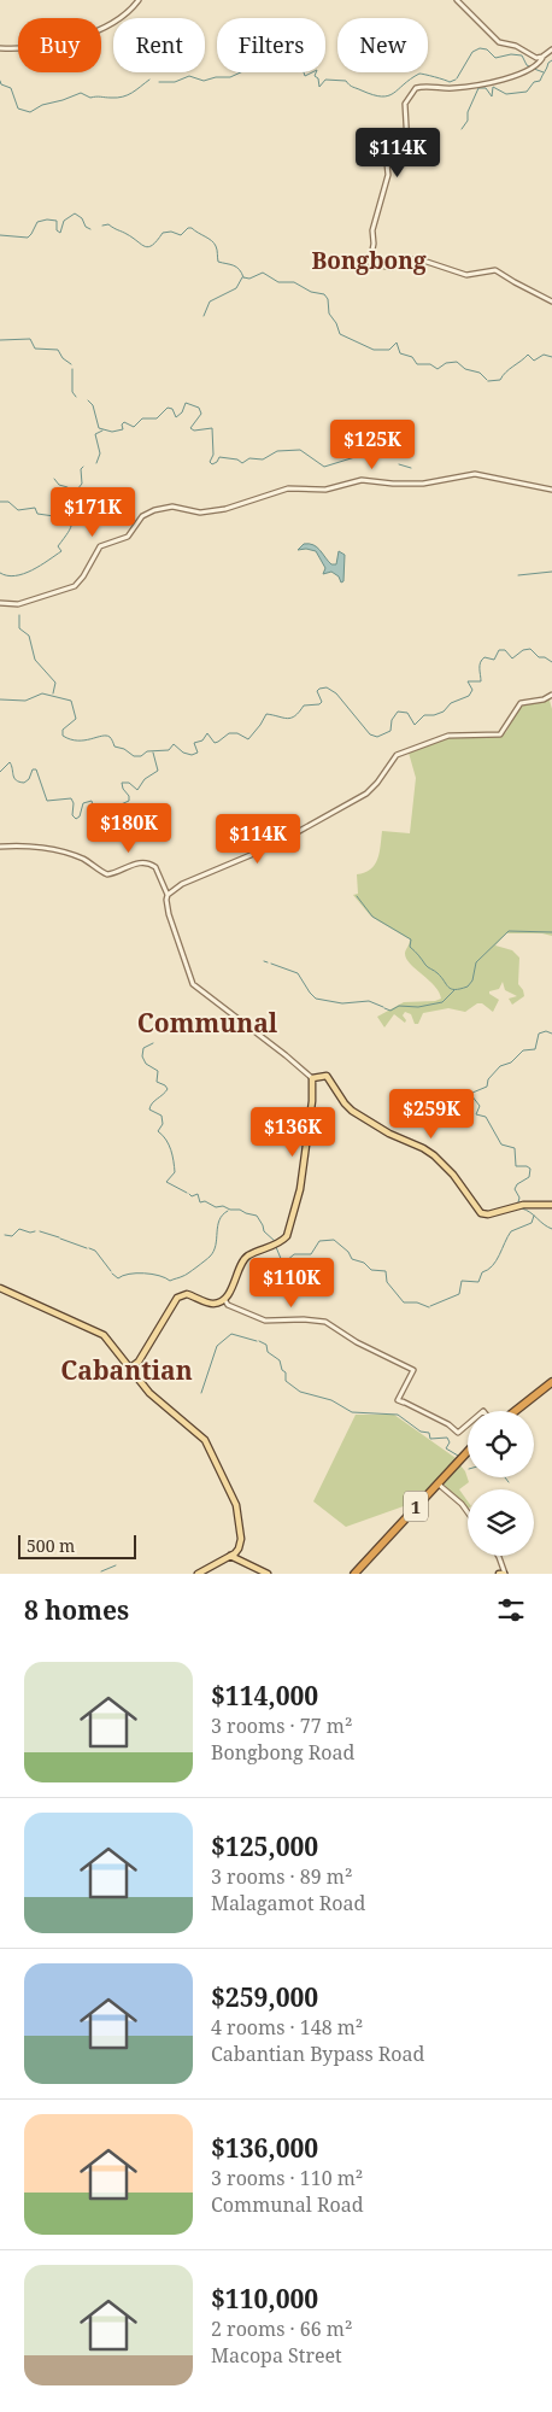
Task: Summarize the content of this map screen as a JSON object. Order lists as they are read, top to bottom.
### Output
{
  "streets": {
    "highway": ["1"]
  },
  "districts": ["Bongbong", "Communal", "Cabantian"],
  "scale_bar": "500 m",
  "page": {
    "chip": [
      "Buy",
      "Rent",
      "Filters",
      "New"
    ],
    "price": [
      "$114K",
      "$125K",
      "$171K",
      "$180K",
      "$114K",
      "$259K",
      "$136K",
      "$110K"
    ],
    "scale": "500 m",
    "heading": "8 homes",
    "list": [
      {
        "name": "$114,000",
        "note": "3 rooms · 77 m² · Bongbong Road"
      },
      {
        "name": "$125,000",
        "note": "3 rooms · 89 m² · Malagamot Road"
      },
      {
        "name": "$259,000",
        "note": "4 rooms · 148 m² · Cabantian Bypass Road"
      },
      {
        "name": "$136,000",
        "note": "3 rooms · 110 m² · Communal Road"
      },
      {
        "name": "$110,000",
        "note": "2 rooms · 66 m² · Macopa Street"
      }
    ]
  }
}
